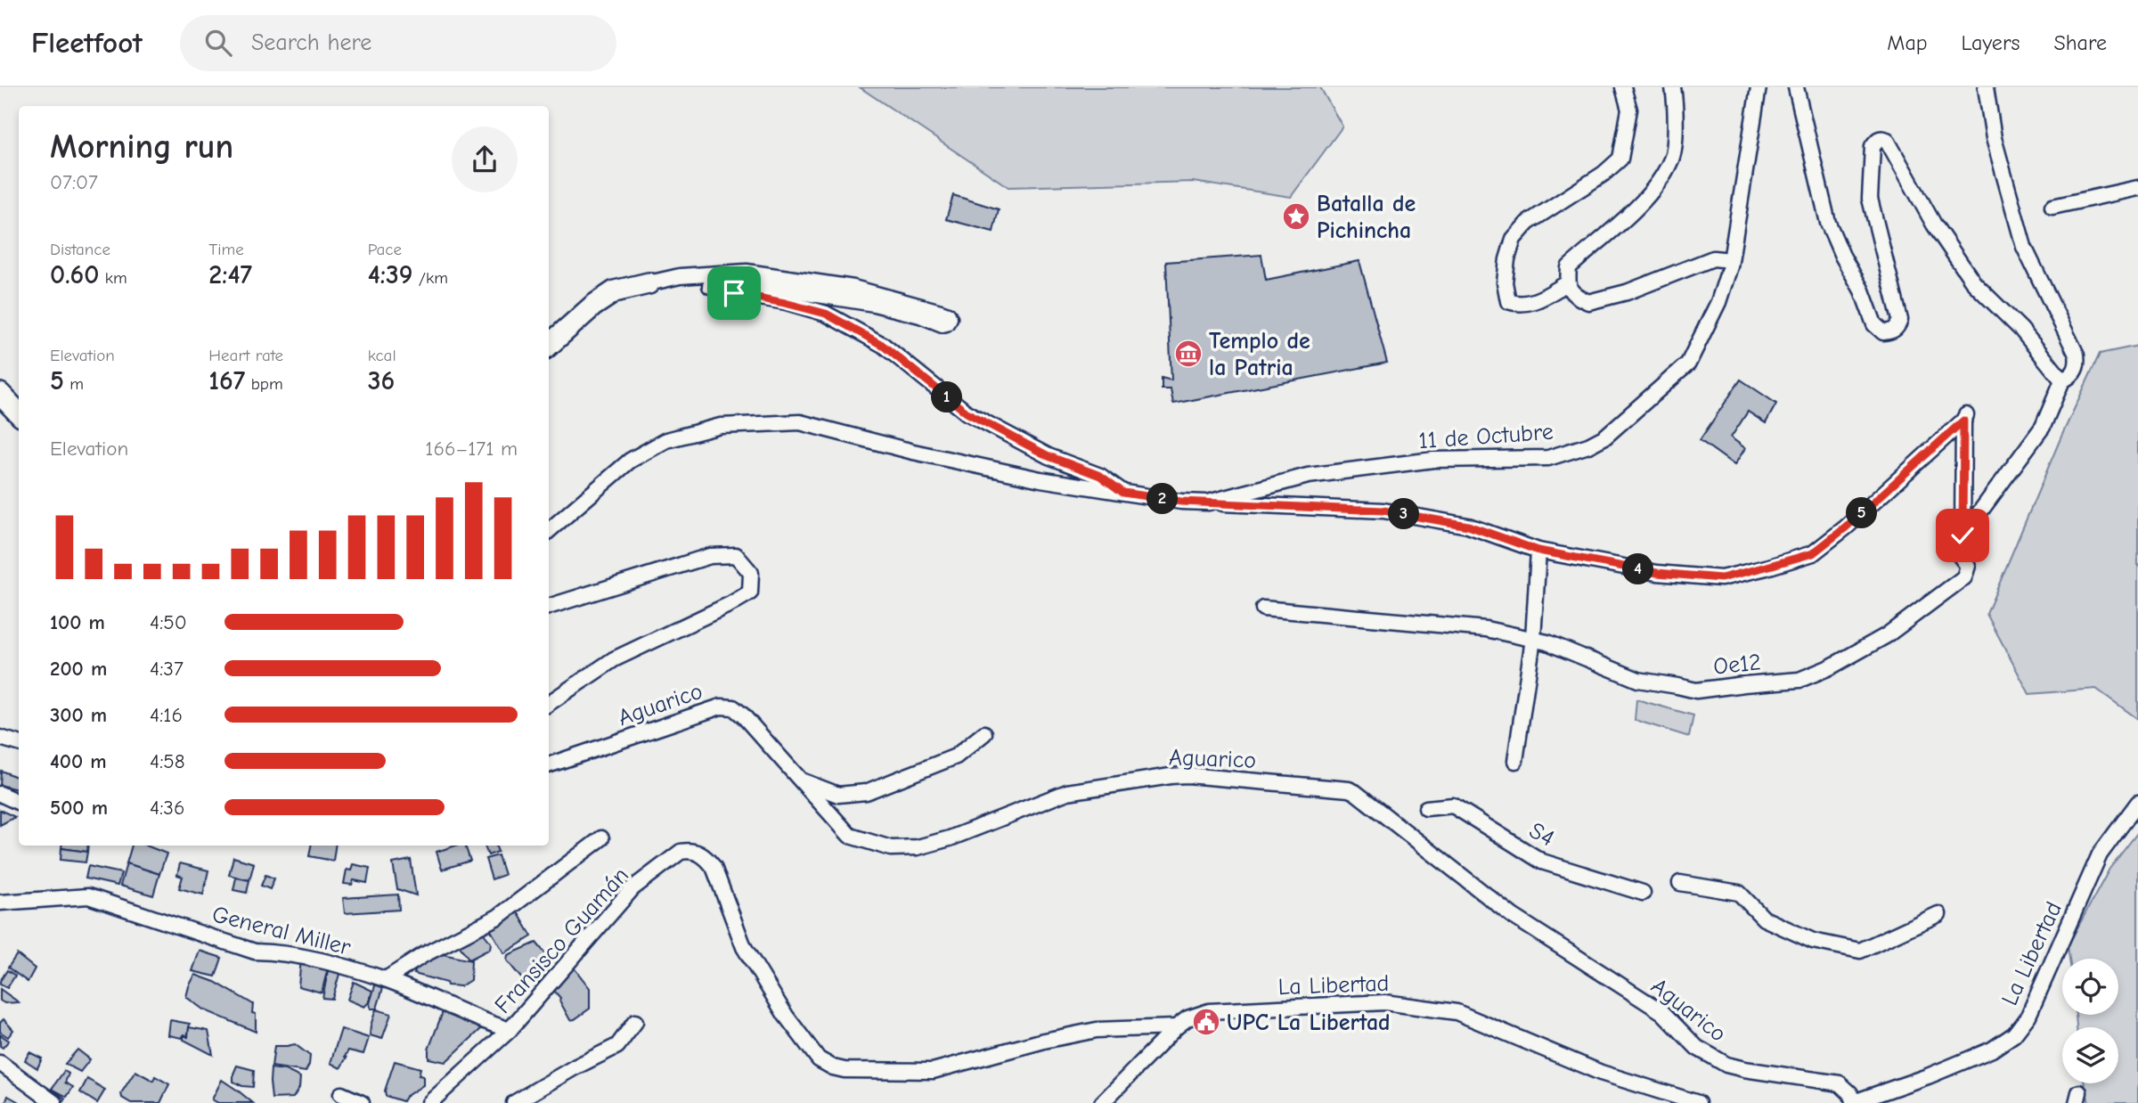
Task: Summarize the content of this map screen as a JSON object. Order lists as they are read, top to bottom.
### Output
{
  "streets": {
    "street": [
      "11 de Octubre",
      "Oe12",
      "Aguarico",
      "S4",
      "General Miller",
      "Fransisco Guamán",
      "La Libertad"
    ]
  },
  "crossings": [
    ["Aguarico", "La Libertad"],
    ["General Miller", "Fransisco Guamán"],
    ["Fransisco Guamán", "La Libertad"]
  ],
  "places": {
    "place": ["Batalla de Pichincha"],
    "museum": ["Templo de la Patria"],
    "public building": ["UPC La Libertad"]
  },
  "page": {
    "header": "Fleetfoot",
    "search": "Search here",
    "nav": ["Map", "Layers", "Share"],
    "heading": ["Morning run", "07:07"],
    "stats": [
      ["Distance", "0.60 km"],
      ["Time", "2:47"],
      ["Pace", "4:39 /km"],
      ["Elevation", "5 m"],
      ["Heart rate", "167 bpm"],
      ["kcal", "36"]
    ],
    "pins": [
      "1",
      "2",
      "5",
      "3",
      "4"
    ],
    "chart": ["Elevation", "166–171 m"],
    "list": [
      {
        "name": "100 m",
        "note": "4:50"
      },
      {
        "name": "200 m",
        "note": "4:37"
      },
      {
        "name": "300 m",
        "note": "4:16"
      },
      {
        "name": "400 m",
        "note": "4:58"
      },
      {
        "name": "500 m",
        "note": "4:36"
      }
    ]
  }
}
